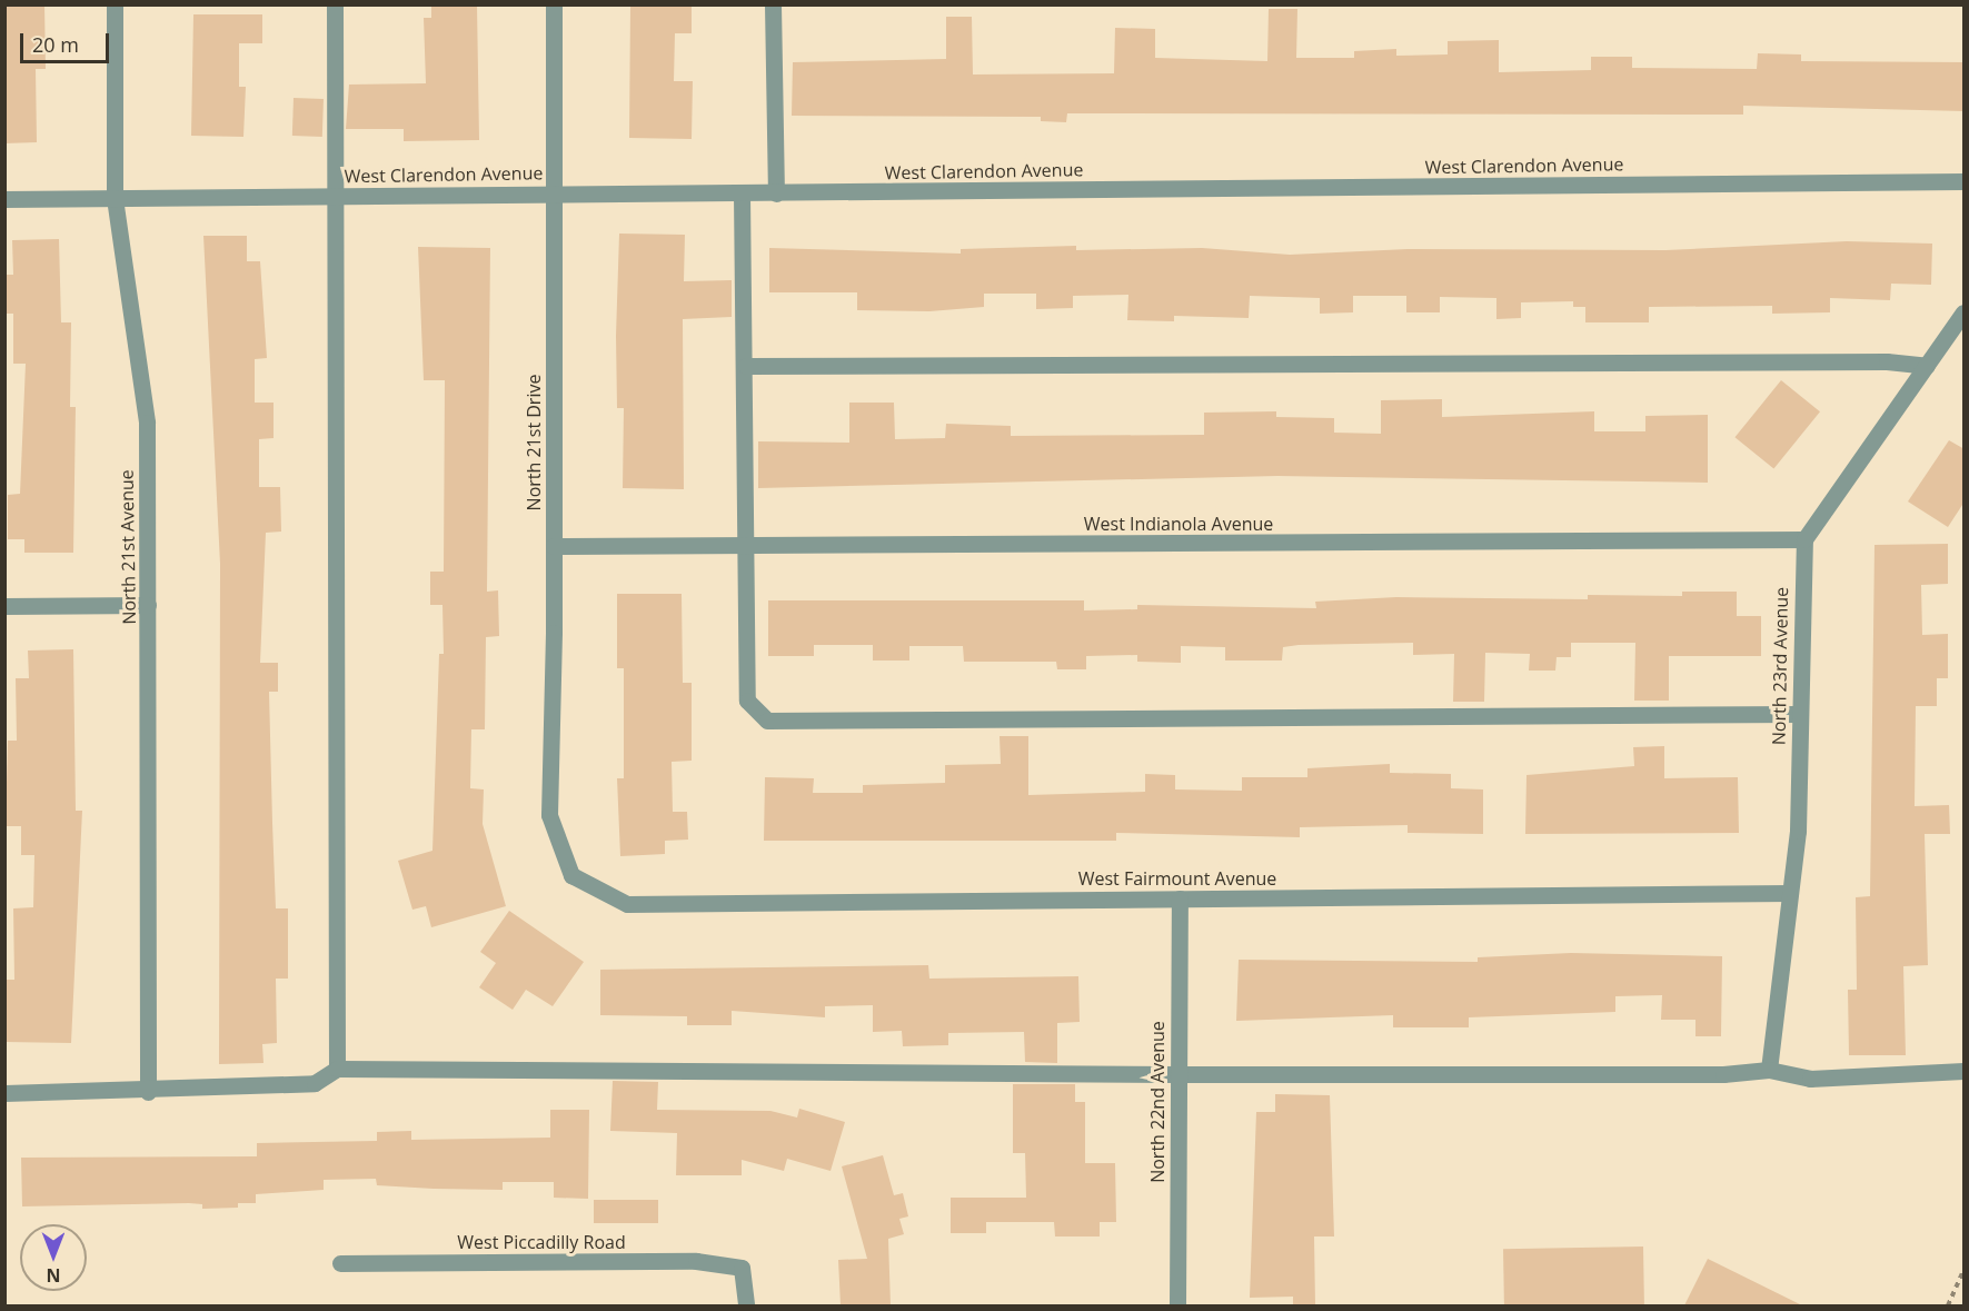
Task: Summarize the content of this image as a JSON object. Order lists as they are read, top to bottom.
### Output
{
  "streets": {
    "street": [
      "West Clarendon Avenue",
      "North 21st Drive",
      "West Indianola Avenue",
      "North 21st Avenue",
      "North 23rd Avenue",
      "West Fairmount Avenue",
      "North 22nd Avenue",
      "West Piccadilly Road"
    ]
  },
  "crossings": [
    ["West Clarendon Avenue", "North 21st Drive"],
    ["West Clarendon Avenue", "North 21st Avenue"],
    ["North 21st Drive", "West Indianola Avenue"],
    ["North 21st Drive", "West Fairmount Avenue"],
    ["West Indianola Avenue", "North 23rd Avenue"],
    ["North 23rd Avenue", "West Fairmount Avenue"],
    ["West Fairmount Avenue", "North 22nd Avenue"]
  ],
  "scale_bar": "20 m",
  "north": "bottom"
}
